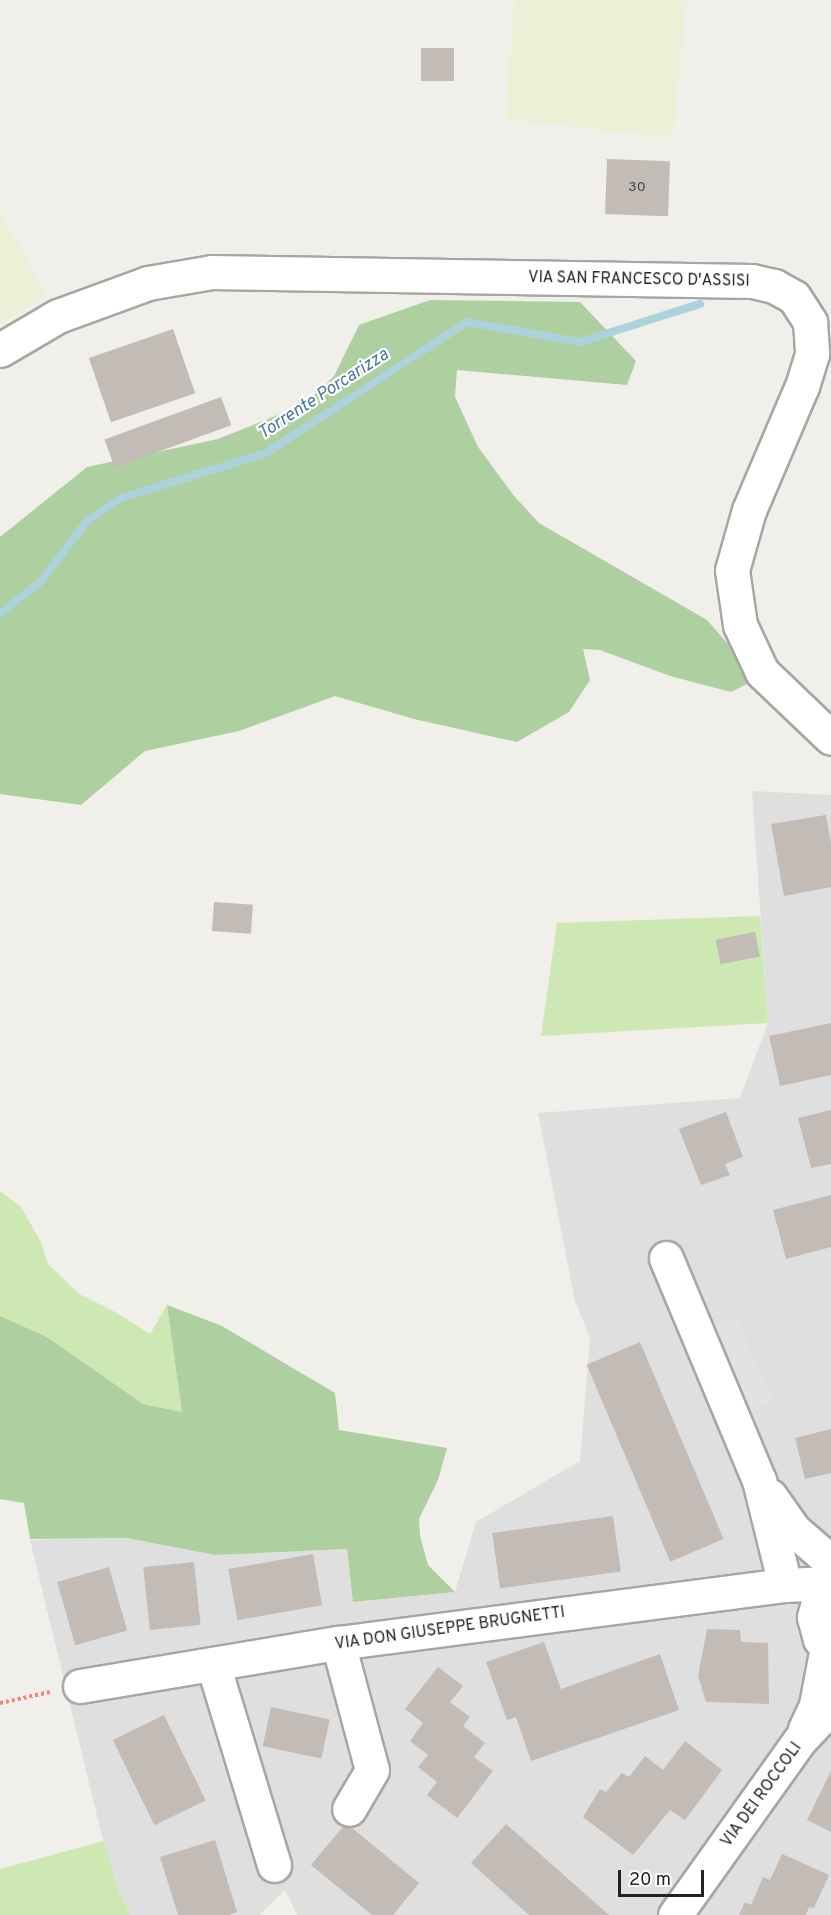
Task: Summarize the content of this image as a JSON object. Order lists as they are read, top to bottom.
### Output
{
  "streets": {
    "street": ["VIA SAN FRANCESCO D'ASSISI", "VIA DON GIUSEPPE BRUGNETTI", "VIA DEI ROCCOLI"]
  },
  "water": ["Torrente Porcarizza"],
  "house_numbers": ["30"],
  "scale_bar": "20 m"
}
